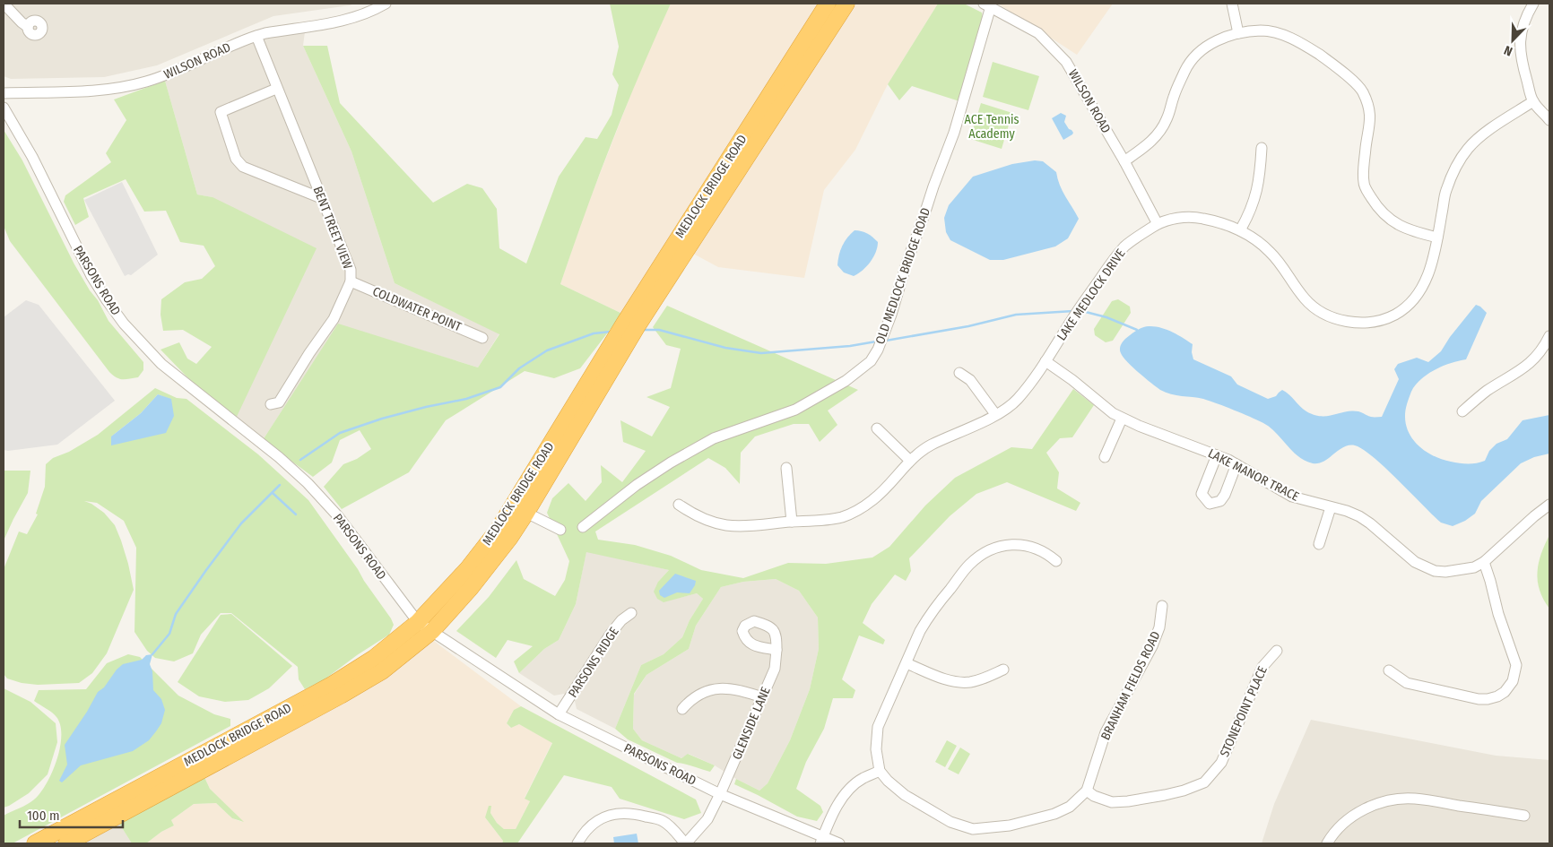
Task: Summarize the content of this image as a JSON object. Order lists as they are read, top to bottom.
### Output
{
  "streets": {
    "highway": ["MEDLOCK BRIDGE ROAD"],
    "street": [
      "WILSON ROAD",
      "BENT TREET VIEW",
      "OLD MEDLOCK BRIDGE ROAD",
      "PARSONS ROAD",
      "LAKE MEDLOCK DRIVE",
      "COLDWATER POINT",
      "LAKE MANOR TRACE",
      "PARSONS RIDGE",
      "BRANHAM FIELDS ROAD",
      "STONEPOINT PLACE",
      "GLENSIDE LANE"
    ]
  },
  "crossings": [
    ["WILSON ROAD", "BENT TREET VIEW"],
    ["WILSON ROAD", "OLD MEDLOCK BRIDGE ROAD"],
    ["WILSON ROAD", "LAKE MEDLOCK DRIVE"],
    ["MEDLOCK BRIDGE ROAD", "PARSONS ROAD"],
    ["BENT TREET VIEW", "COLDWATER POINT"],
    ["PARSONS ROAD", "PARSONS RIDGE"],
    ["PARSONS ROAD", "GLENSIDE LANE"],
    ["LAKE MEDLOCK DRIVE", "LAKE MANOR TRACE"],
    ["BRANHAM FIELDS ROAD", "STONEPOINT PLACE"]
  ],
  "parks": ["ACE Tennis Academy"],
  "scale_bar": "100 m",
  "north": "bottom left"
}
